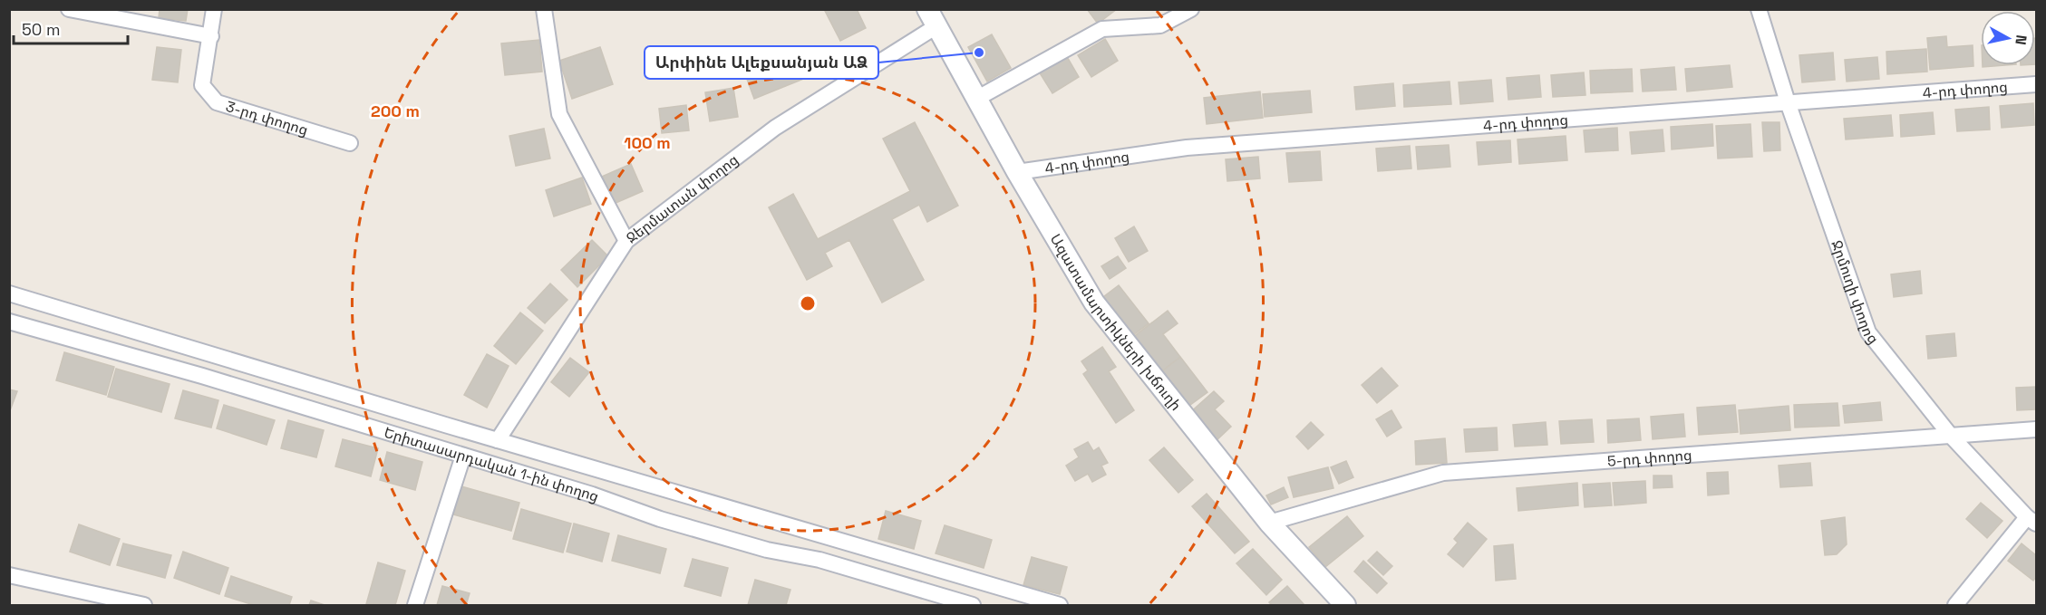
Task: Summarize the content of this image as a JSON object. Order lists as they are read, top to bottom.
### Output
{
  "streets": {
    "main road": ["Ազատամարտիկների խճուղի"],
    "street": [
      "4-րդ փողոց",
      "3-րդ փողոց",
      "Ջերմատան փողոց",
      "Ջրմուղի փողոց",
      "5-րդ փողոց",
      "Երիտասարդական 1-ին փողոց"
    ]
  },
  "crossings": [
    ["4-րդ փողոց", "Ջրմուղի փողոց"],
    ["4-րդ փողոց", "Ազատամարտիկների խճուղի"],
    ["Ջերմատան փողոց", "Ազատամարտիկների խճուղի"],
    ["Ջրմուղի փողոց", "5-րդ փողոց"],
    ["Ազատամարտիկների խճուղի", "5-րդ փողոց"]
  ],
  "places": ["Արփինե Ալեքսանյան ԱՁ"],
  "scale_bar": "50 m",
  "north": "right",
  "rings": ["200 m", "100 m"]
}
